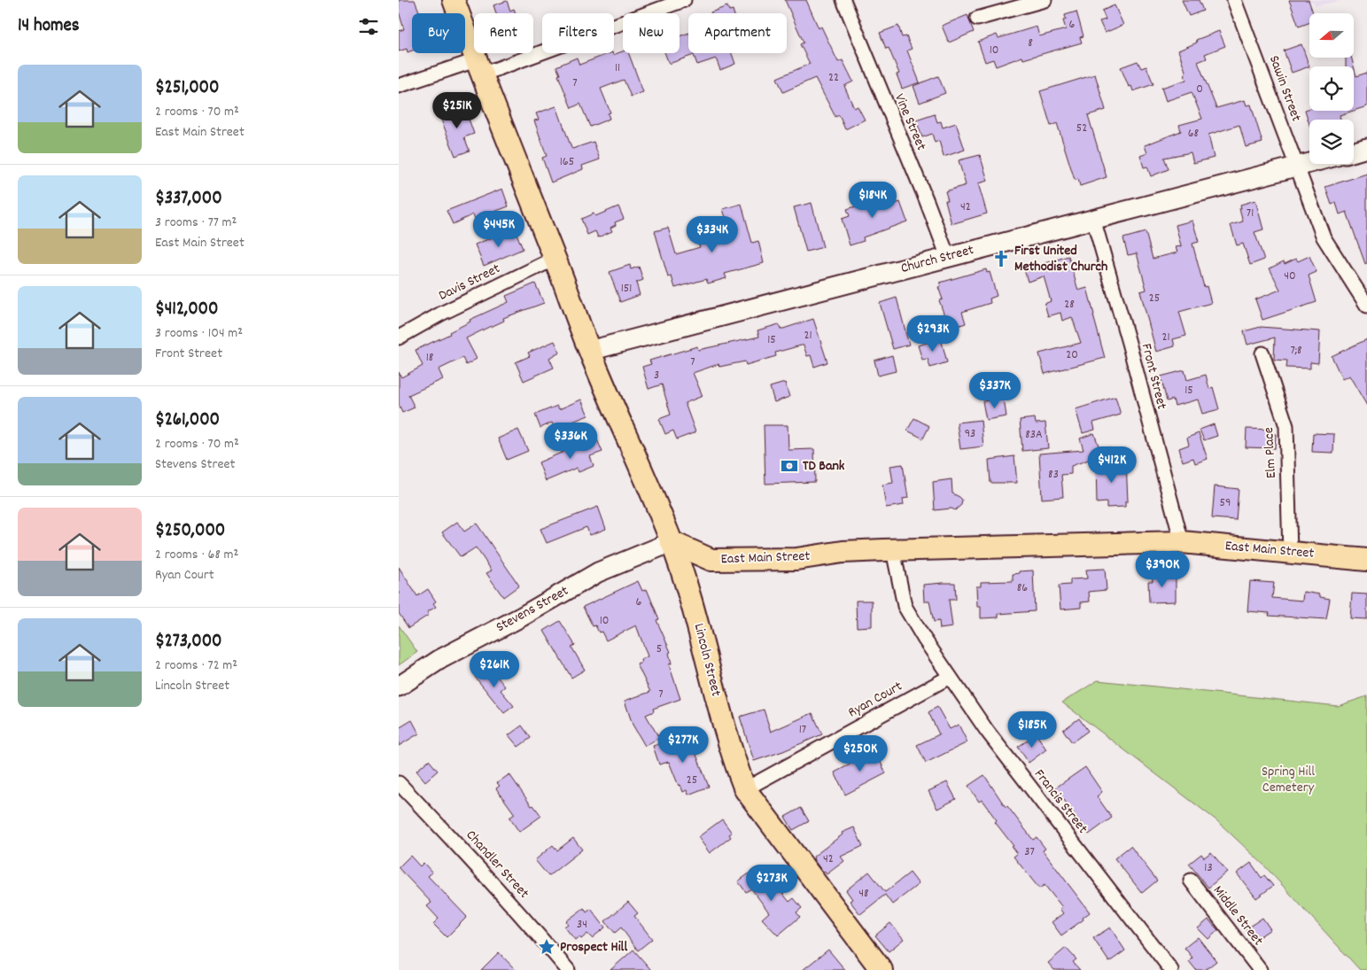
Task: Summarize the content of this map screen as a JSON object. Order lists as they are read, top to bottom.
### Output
{
  "streets": {
    "main road": ["East Main Street", "Lincoln Street"],
    "street": [
      "Sawin Street",
      "Vine Street",
      "Church Street",
      "Davis Street",
      "Front Street",
      "Elm Place",
      "Stevens Street",
      "Ryan Court",
      "Francis Street",
      "Chandler Street",
      "Middle Street"
    ]
  },
  "crossings": [
    ["Sawin Street", "Church Street"],
    ["Vine Street", "Church Street"],
    ["Church Street", "Front Street"],
    ["Front Street", "East Main Street"],
    ["Elm Place", "East Main Street"],
    ["East Main Street", "Stevens Street"],
    ["East Main Street", "Lincoln Street"],
    ["East Main Street", "Francis Street"],
    ["Stevens Street", "Lincoln Street"],
    ["Lincoln Street", "Ryan Court"],
    ["Ryan Court", "Francis Street"]
  ],
  "parks": ["Spring Hill Cemetery"],
  "places": {
    "church": ["First United Methodist Church"],
    "bank": ["TD Bank"],
    "place": ["Prospect Hill"]
  },
  "house_numbers": [
    "6",
    "8",
    "10",
    "11",
    "22",
    "7",
    "0",
    "52",
    "68",
    "165",
    "42",
    "71",
    "40",
    "151",
    "25",
    "28",
    "21",
    "21",
    "15",
    "7;8",
    "20",
    "18",
    "7",
    "3",
    "15",
    "93",
    "83A",
    "83",
    "59",
    "86",
    "6",
    "10",
    "5",
    "7",
    "17",
    "25",
    "37",
    "42",
    "13",
    "48",
    "34"
  ],
  "north": "left",
  "page": {
    "heading": "14 homes",
    "chip": [
      "Buy",
      "Rent",
      "Filters",
      "New",
      "Apartment"
    ],
    "list": [
      {
        "name": "$251,000",
        "note": "2 rooms · 70 m² · East Main Street"
      },
      {
        "name": "$337,000",
        "note": "3 rooms · 77 m² · East Main Street"
      },
      {
        "name": "$412,000",
        "note": "3 rooms · 104 m² · Front Street"
      },
      {
        "name": "$261,000",
        "note": "2 rooms · 70 m² · Stevens Street"
      },
      {
        "name": "$250,000",
        "note": "2 rooms · 68 m² · Ryan Court"
      },
      {
        "name": "$273,000",
        "note": "2 rooms · 72 m² · Lincoln Street"
      }
    ],
    "price": [
      "$251K",
      "$184K",
      "$445K",
      "$334K",
      "$293K",
      "$337K",
      "$336K",
      "$412K",
      "$390K",
      "$261K",
      "$185K",
      "$277K",
      "$250K",
      "$273K"
    ]
  }
}
